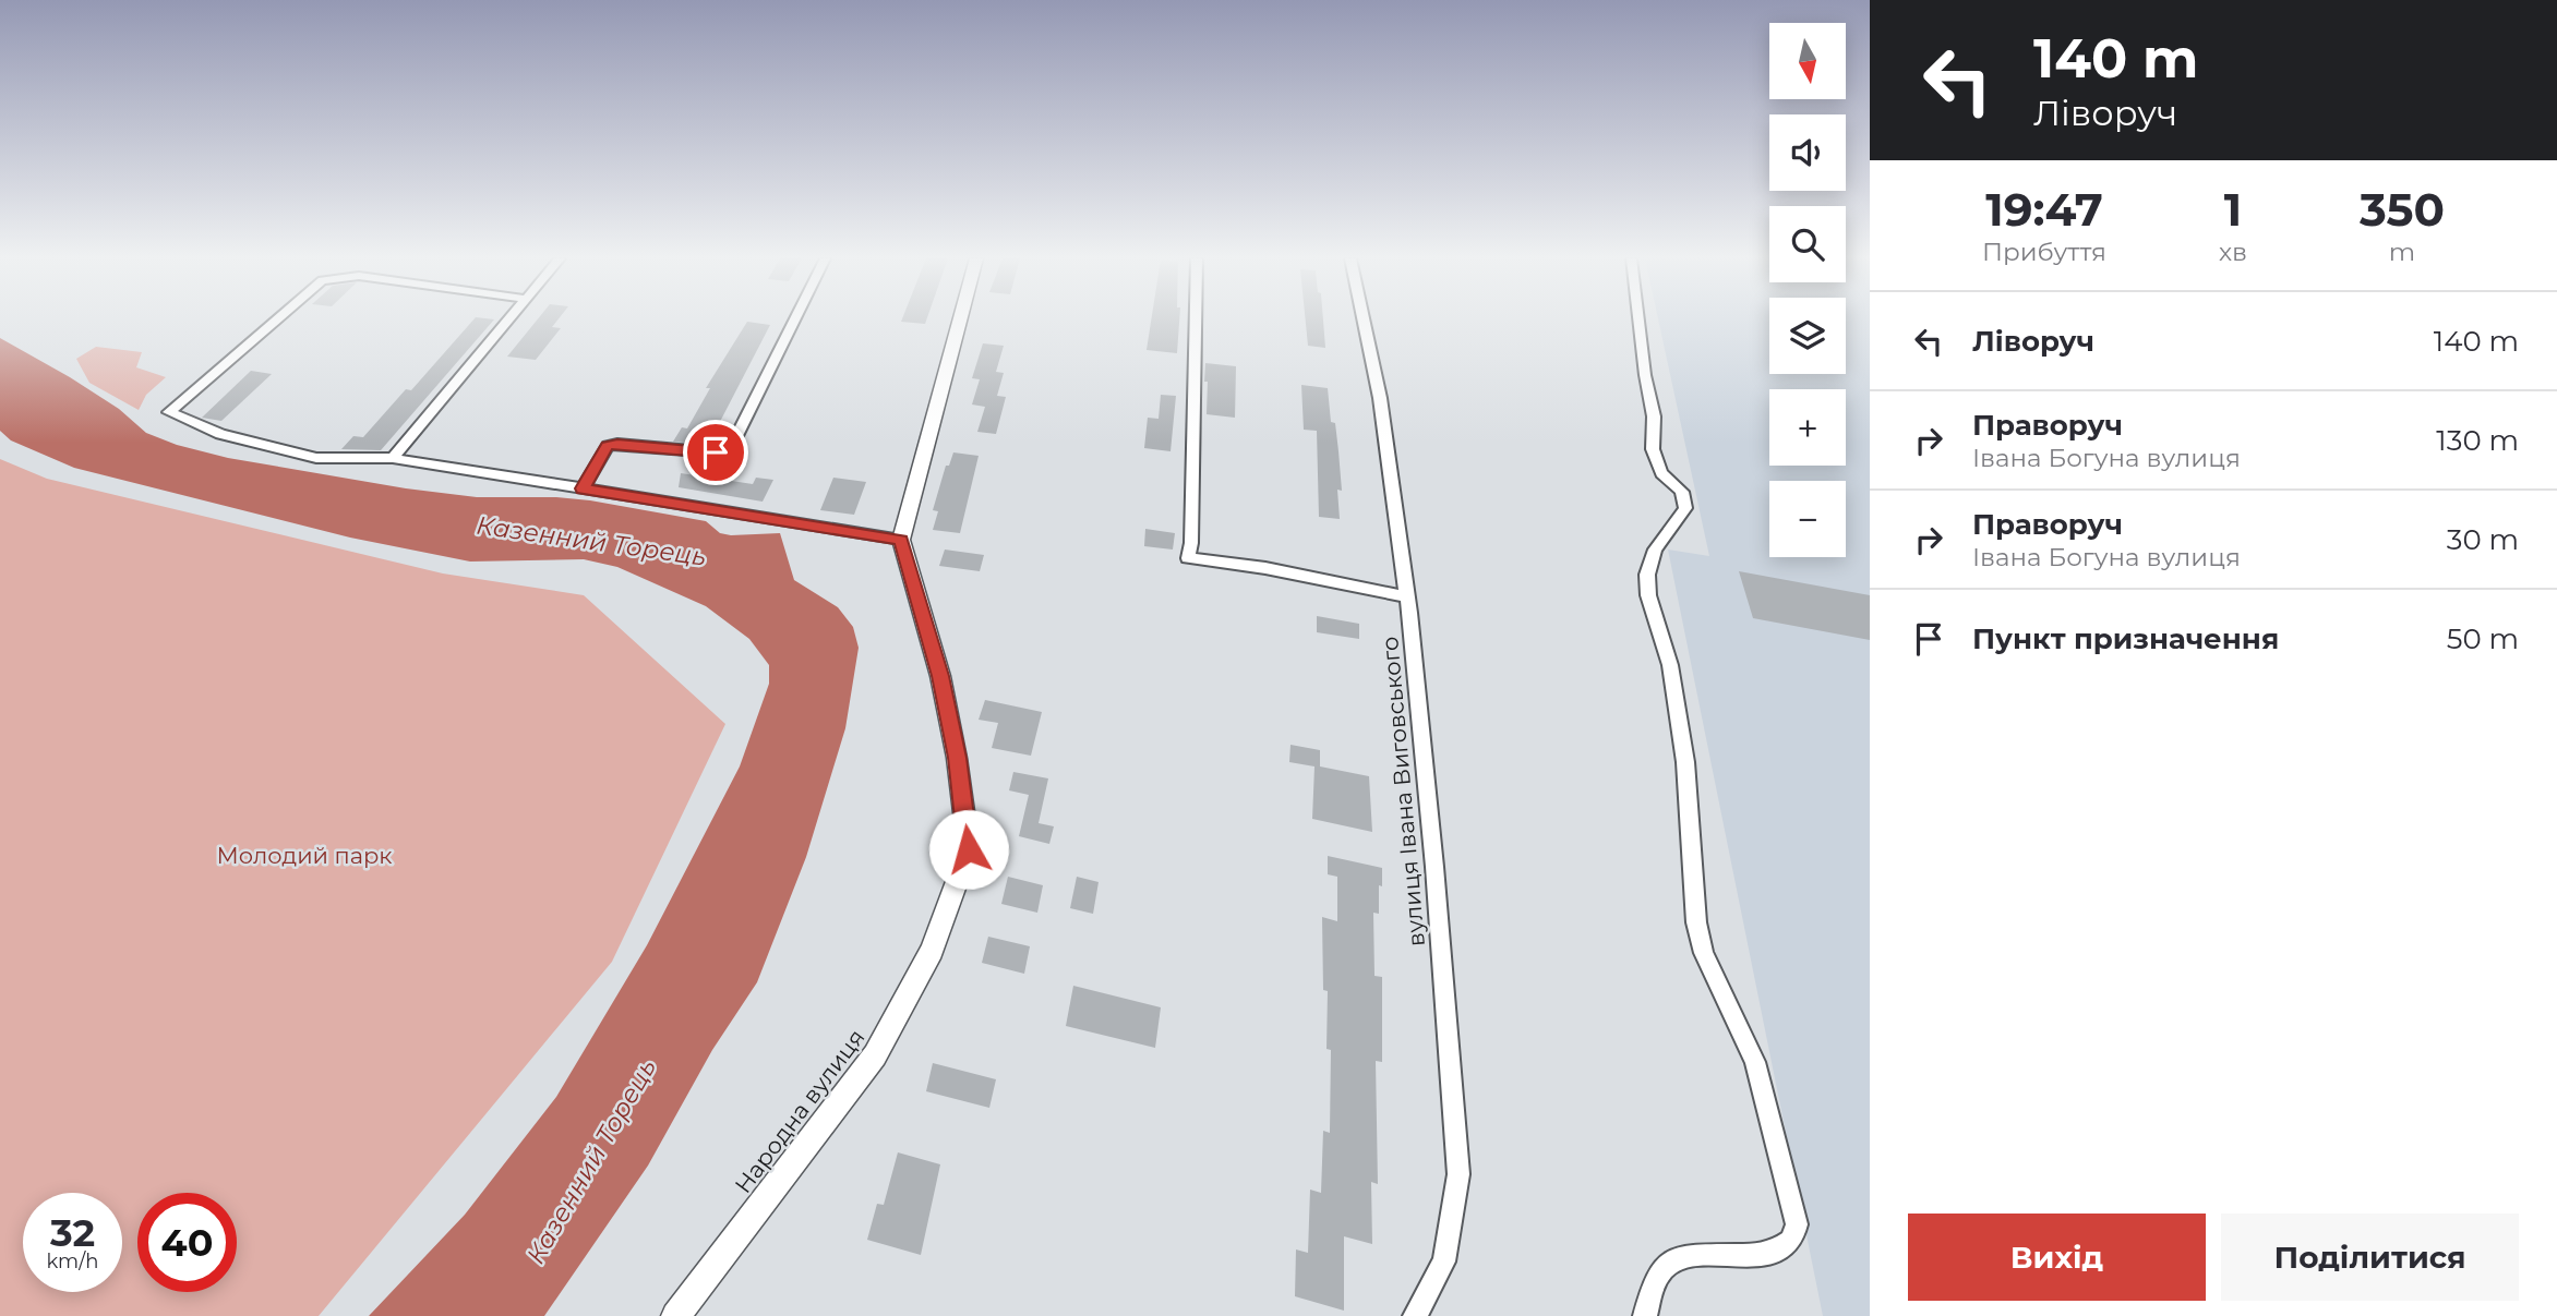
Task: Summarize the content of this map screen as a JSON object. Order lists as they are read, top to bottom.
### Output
{
  "streets": {
    "street": ["вулиця Івана Виговського", "Народна вулиця"]
  },
  "water": ["Казенний Торець"],
  "parks": ["Молодий парк"],
  "north": "bottom",
  "page": {
    "turn": ["140 m", "Ліворуч"],
    "map_buttons": ["+", "−"],
    "eta": [
      "19:47",
      "Прибуття",
      "1",
      "хв",
      "350",
      "m"
    ],
    "list": [
      {
        "name": "Ліворуч",
        "value": "140 m"
      },
      {
        "name": "Праворуч",
        "note": "Івана Богуна вулиця",
        "value": "130 m"
      },
      {
        "name": "Праворуч",
        "note": "Івана Богуна вулиця",
        "value": "30 m"
      },
      {
        "name": "Пункт призначення",
        "value": "50 m"
      }
    ],
    "speed": "32 km/h",
    "limit": "40",
    "buttons": ["Вихід", "Поділитися"]
  }
}
